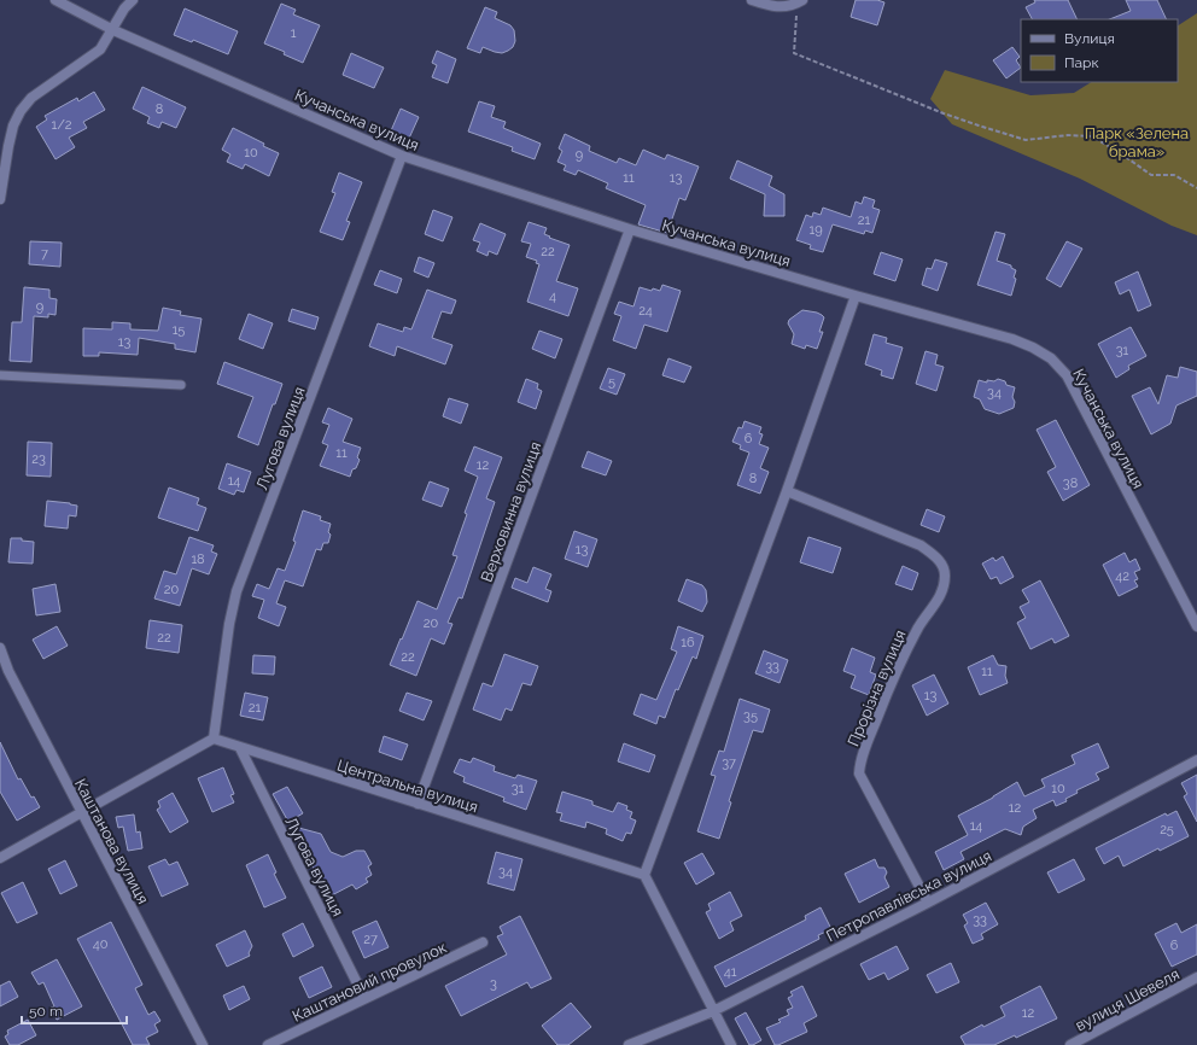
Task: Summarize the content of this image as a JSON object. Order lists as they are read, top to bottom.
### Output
{
  "streets": {
    "street": [
      "Кучанська вулиця",
      "Лугова вулиця",
      "Верховинна вулиця",
      "Прорізна вулиця",
      "Центральна вулиця",
      "Каштанова вулиця",
      "Петропавлівська вулиця",
      "Каштановий провулок",
      "вулиця Шевеля"
    ]
  },
  "crossings": [
    ["Кучанська вулиця", "Лугова вулиця"],
    ["Кучанська вулиця", "Верховинна вулиця"],
    ["Лугова вулиця", "Центральна вулиця"],
    ["Лугова вулиця", "Каштановий провулок"],
    ["Верховинна вулиця", "Центральна вулиця"],
    ["Прорізна вулиця", "Петропавлівська вулиця"]
  ],
  "parks": ["Парк «Зелена брама»"],
  "house_numbers": [
    "1",
    "8",
    "1/2",
    "10",
    "9",
    "11",
    "13",
    "21",
    "19",
    "22",
    "7",
    "4",
    "9",
    "24",
    "15",
    "13",
    "31",
    "5",
    "34",
    "6",
    "11",
    "23",
    "12",
    "8",
    "14",
    "38",
    "13",
    "18",
    "42",
    "20",
    "20",
    "22",
    "16",
    "22",
    "33",
    "11",
    "13",
    "21",
    "35",
    "37",
    "31",
    "10",
    "12",
    "14",
    "25",
    "34",
    "33",
    "27",
    "40",
    "6",
    "41",
    "3",
    "12"
  ],
  "legend": ["Вулиця", "Парк"],
  "scale_bar": "50 m"
}
